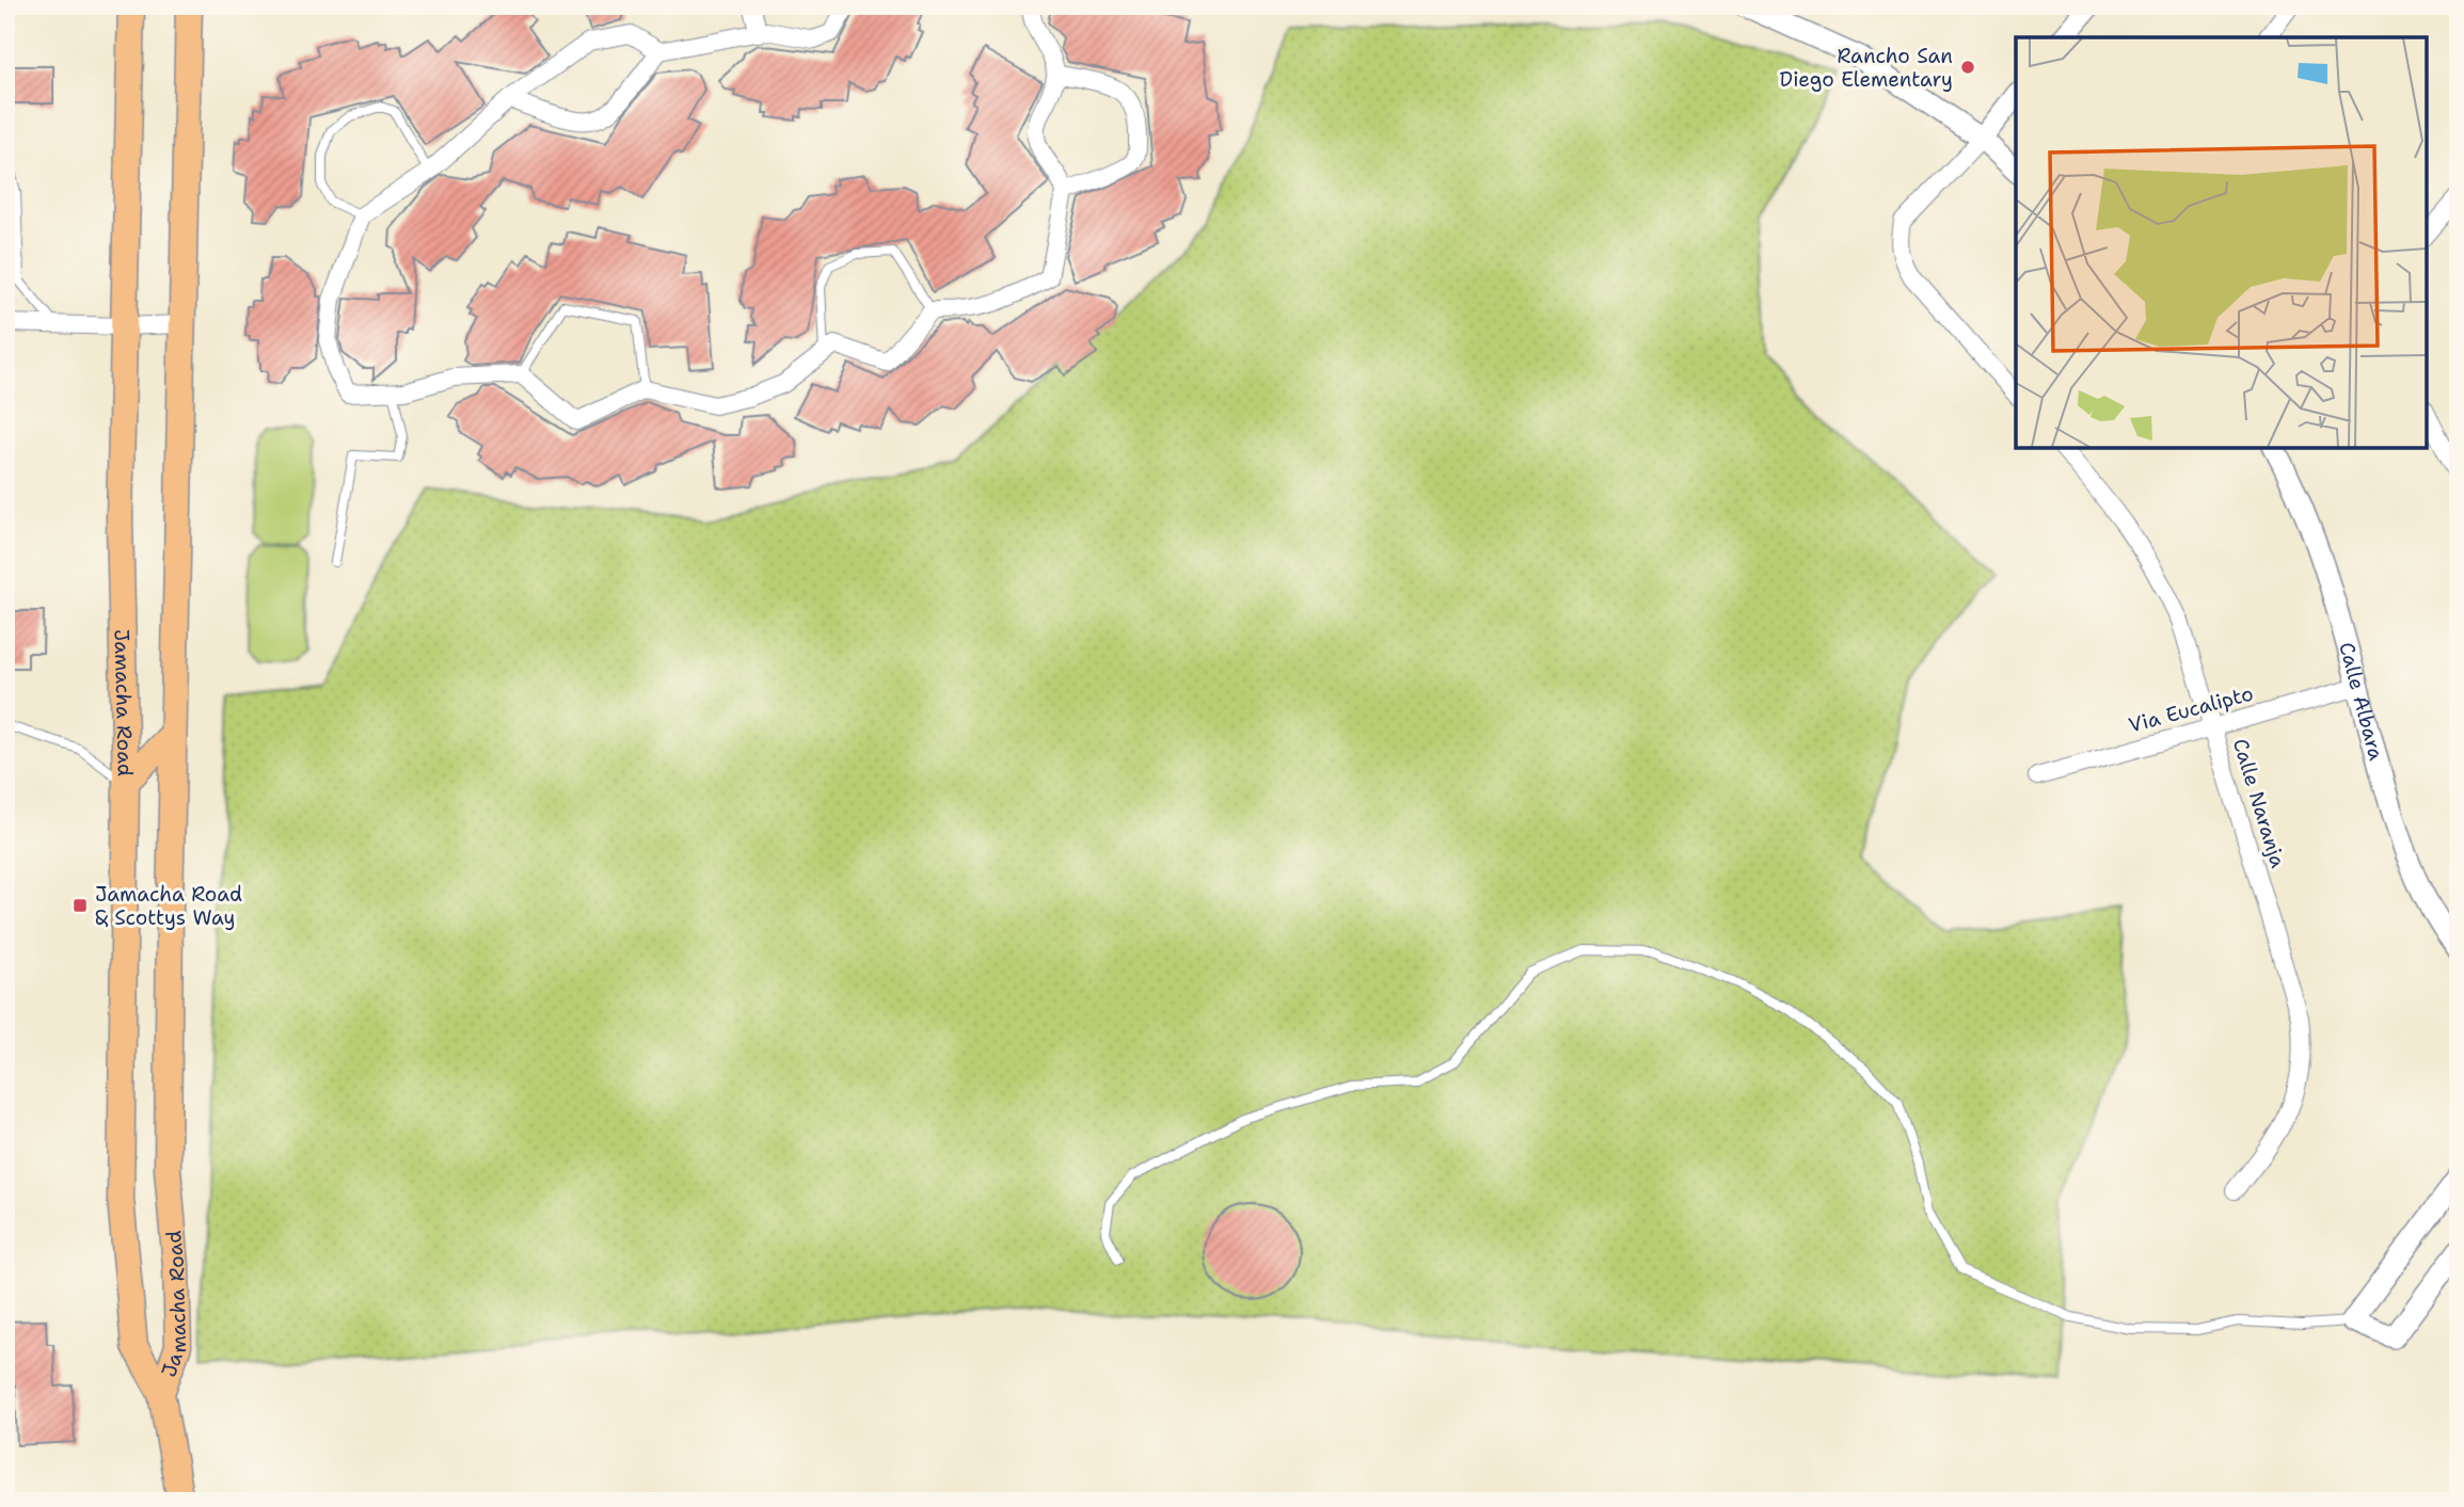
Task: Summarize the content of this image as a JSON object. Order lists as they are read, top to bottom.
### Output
{
  "streets": {
    "main road": ["Jamacha Road"],
    "street": ["Calle Albara", "Via Eucalipto", "Calle Naranja"]
  },
  "crossings": [
    ["Calle Albara", "Via Eucalipto"],
    ["Via Eucalipto", "Calle Naranja"]
  ],
  "places": {
    "other": ["Rancho San Diego Elementary"],
    "transit": ["Jamacha Road & Scottys Way"]
  }
}
